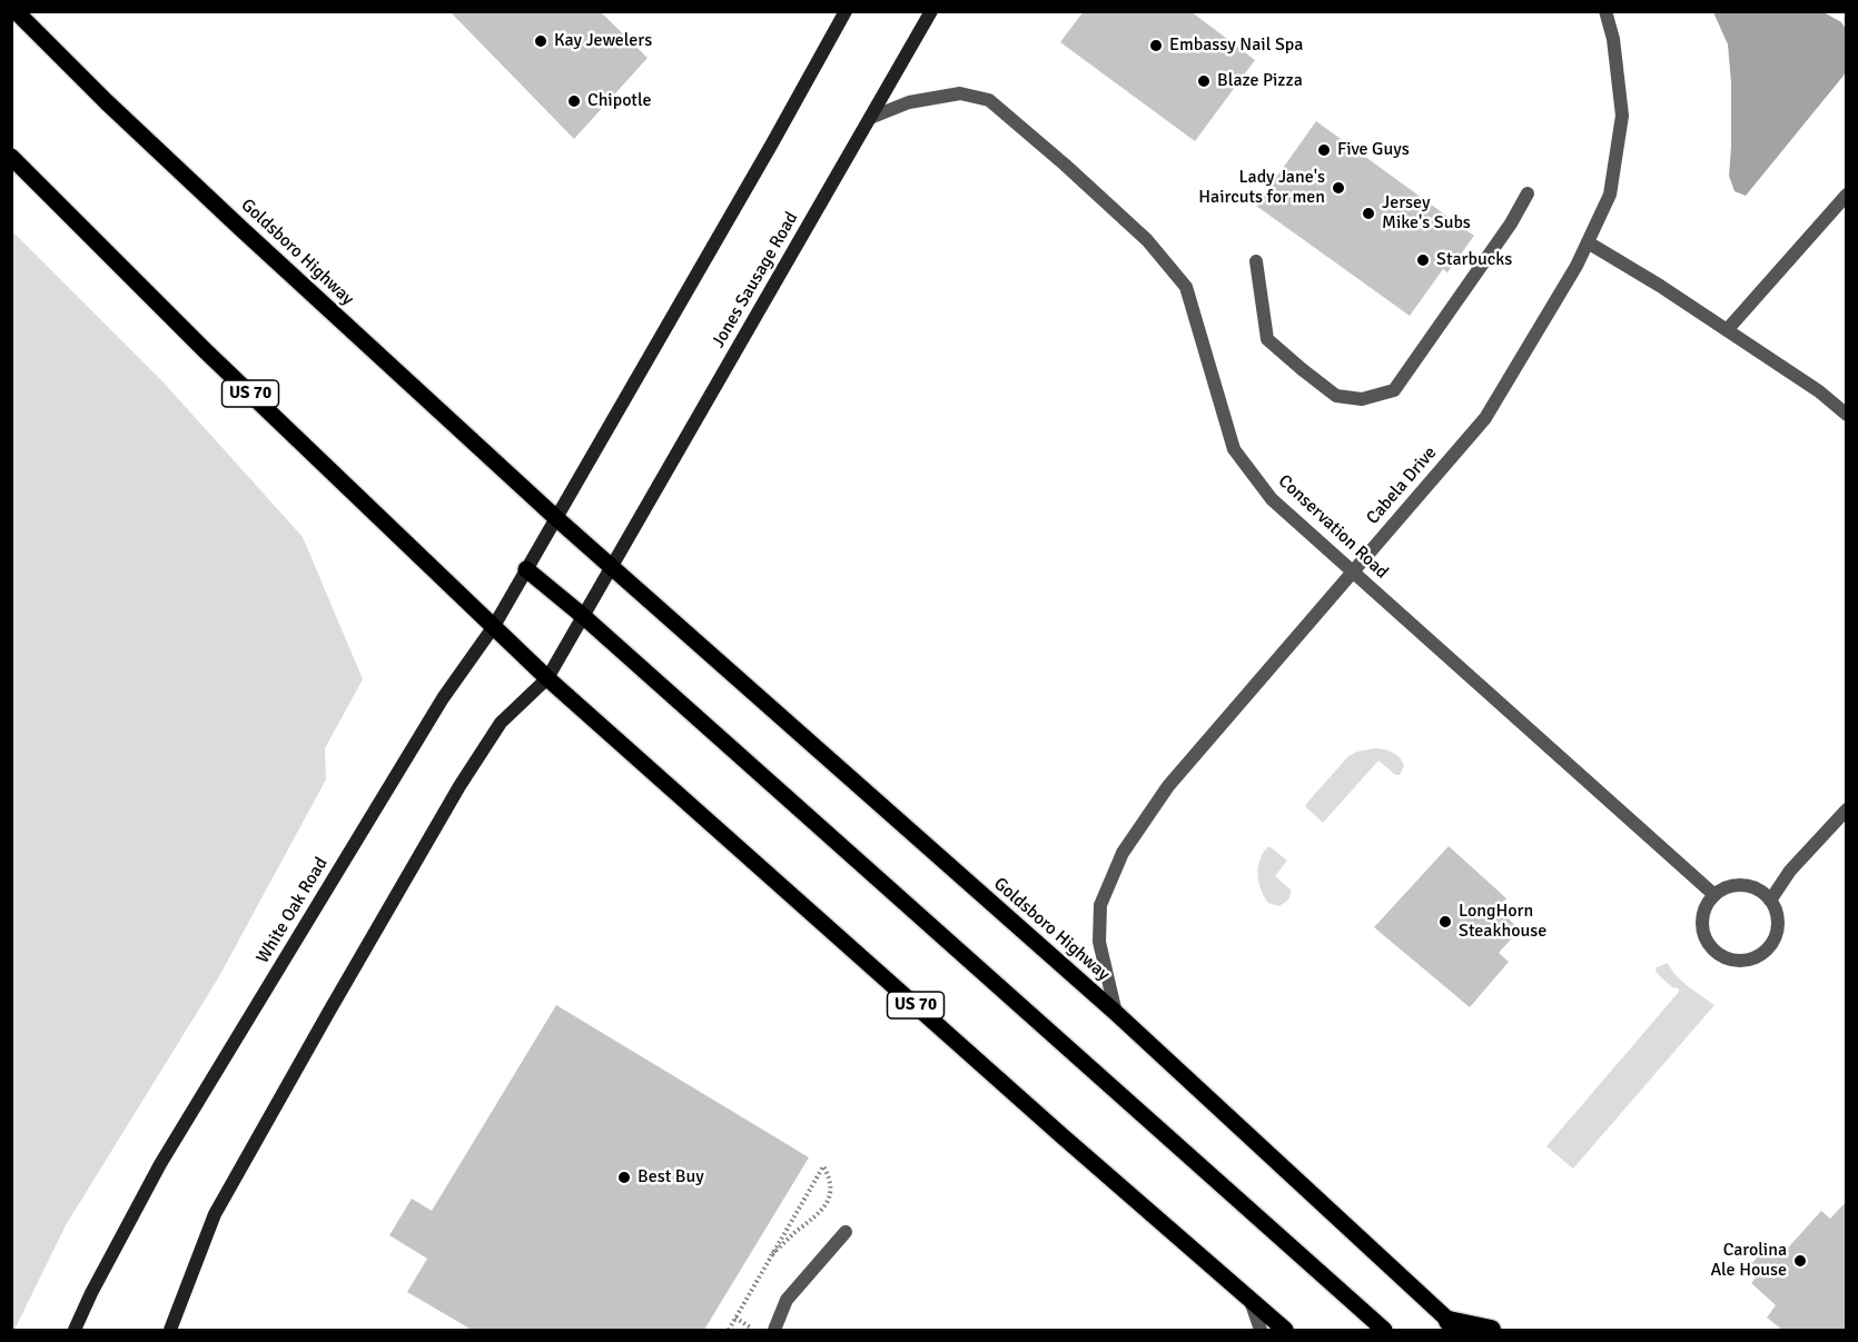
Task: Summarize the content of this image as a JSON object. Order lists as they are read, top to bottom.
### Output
{
  "streets": {
    "main road": [
      "Goldsboro Highway",
      "Jones Sausage Road",
      "US 70",
      "White Oak Road"
    ],
    "street": ["Cabela Drive", "Conservation Road"]
  },
  "crossings": [
    ["Goldsboro Highway", "Jones Sausage Road"],
    ["Goldsboro Highway", "Cabela Drive"],
    ["Goldsboro Highway", "White Oak Road"],
    ["Jones Sausage Road", "Conservation Road"],
    ["US 70", "White Oak Road"],
    ["Cabela Drive", "Conservation Road"]
  ],
  "places": [
    "Kay Jewelers",
    "Embassy Nail Spa",
    "Blaze Pizza",
    "Chipotle",
    "Five Guys",
    "Lady Jane's Haircuts for men",
    "Jersey Mike's Subs",
    "Starbucks",
    "LongHorn Steakhouse",
    "Best Buy",
    "Carolina Ale House"
  ]
}
